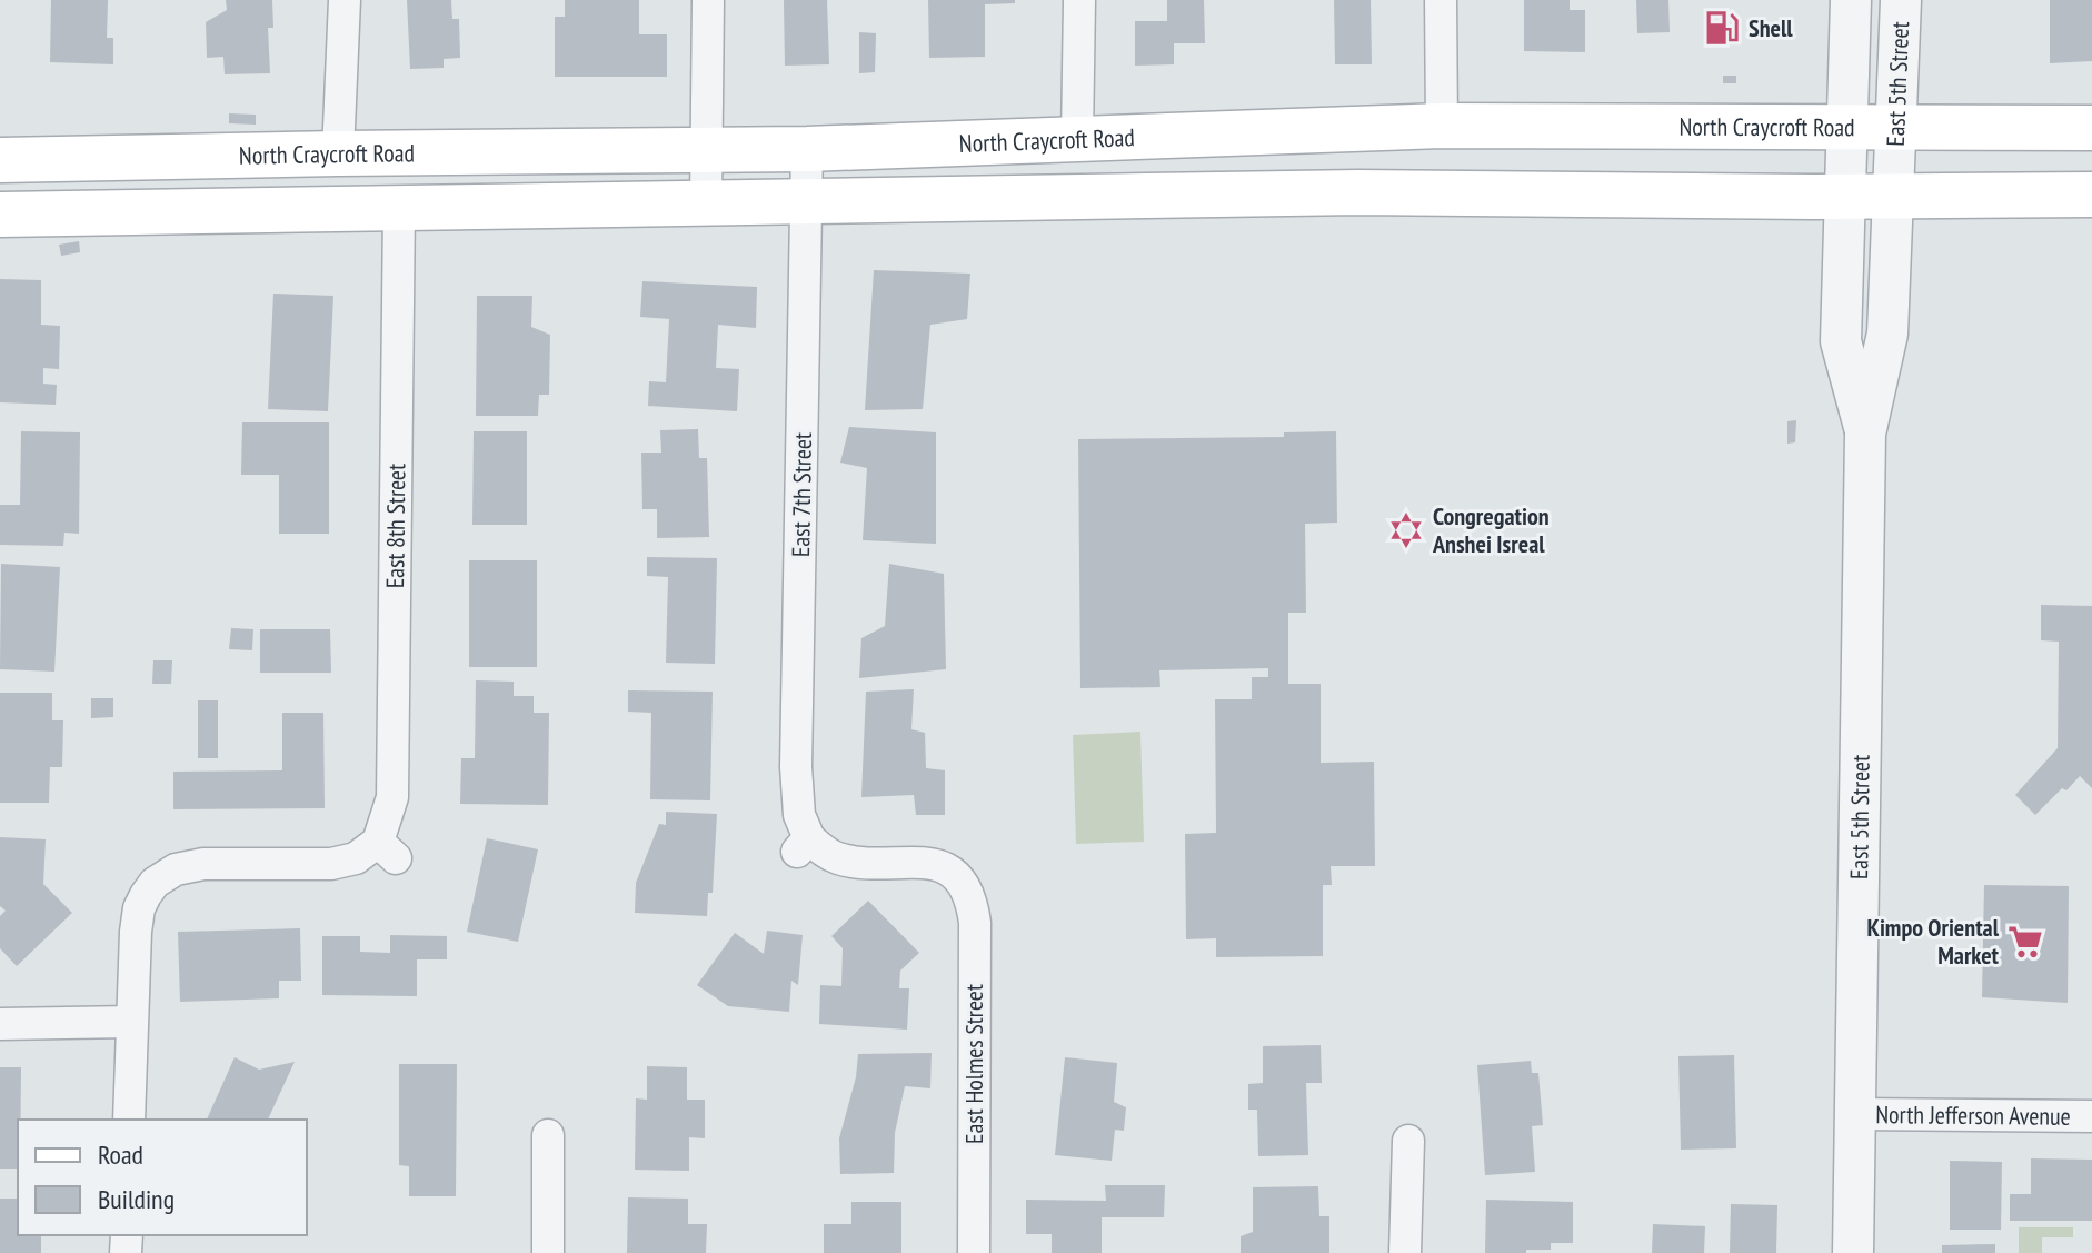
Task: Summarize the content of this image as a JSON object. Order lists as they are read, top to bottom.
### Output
{
  "streets": {
    "main road": ["North Craycroft Road"],
    "street": [
      "East 5th Street",
      "East 7th Street",
      "East 8th Street",
      "East Holmes Street",
      "North Jefferson Avenue"
    ]
  },
  "crossings": [
    ["East 5th Street", "North Craycroft Road"],
    ["East 5th Street", "North Jefferson Avenue"],
    ["North Craycroft Road", "East 7th Street"],
    ["East 7th Street", "East Holmes Street"]
  ],
  "places": {
    "fuel station": ["Shell"],
    "synagogue": ["Congregation Anshei Isreal"],
    "supermarket": ["Kimpo Oriental Market"]
  },
  "legend": ["Road", "Building"]
}
